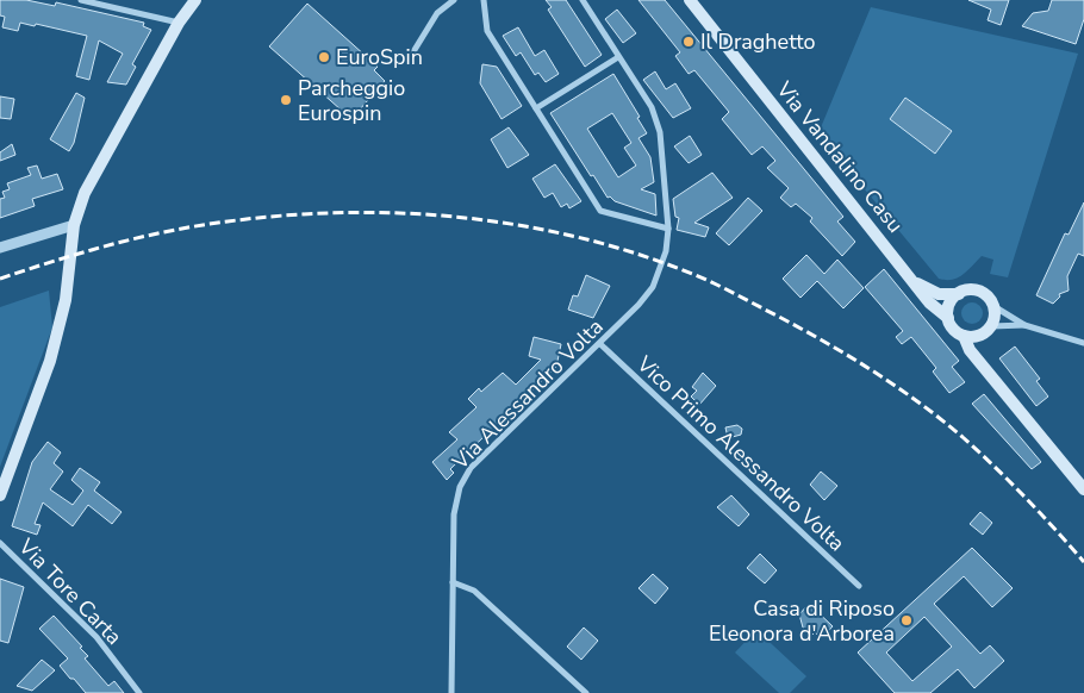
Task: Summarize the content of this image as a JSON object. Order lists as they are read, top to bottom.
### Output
{
  "streets": {
    "main road": ["Via Vandalino Casu"],
    "street": ["Via Alessandro Volta", "Vico Primo Alessandro Volta", "Via Tore Carta"]
  },
  "crossings": [
    ["Via Alessandro Volta", "Vico Primo Alessandro Volta"]
  ],
  "places": [
    "Il Draghetto",
    "EuroSpin",
    "Parcheggio Eurospin",
    "Casa di Riposo Eleonora d'Arborea"
  ]
}
